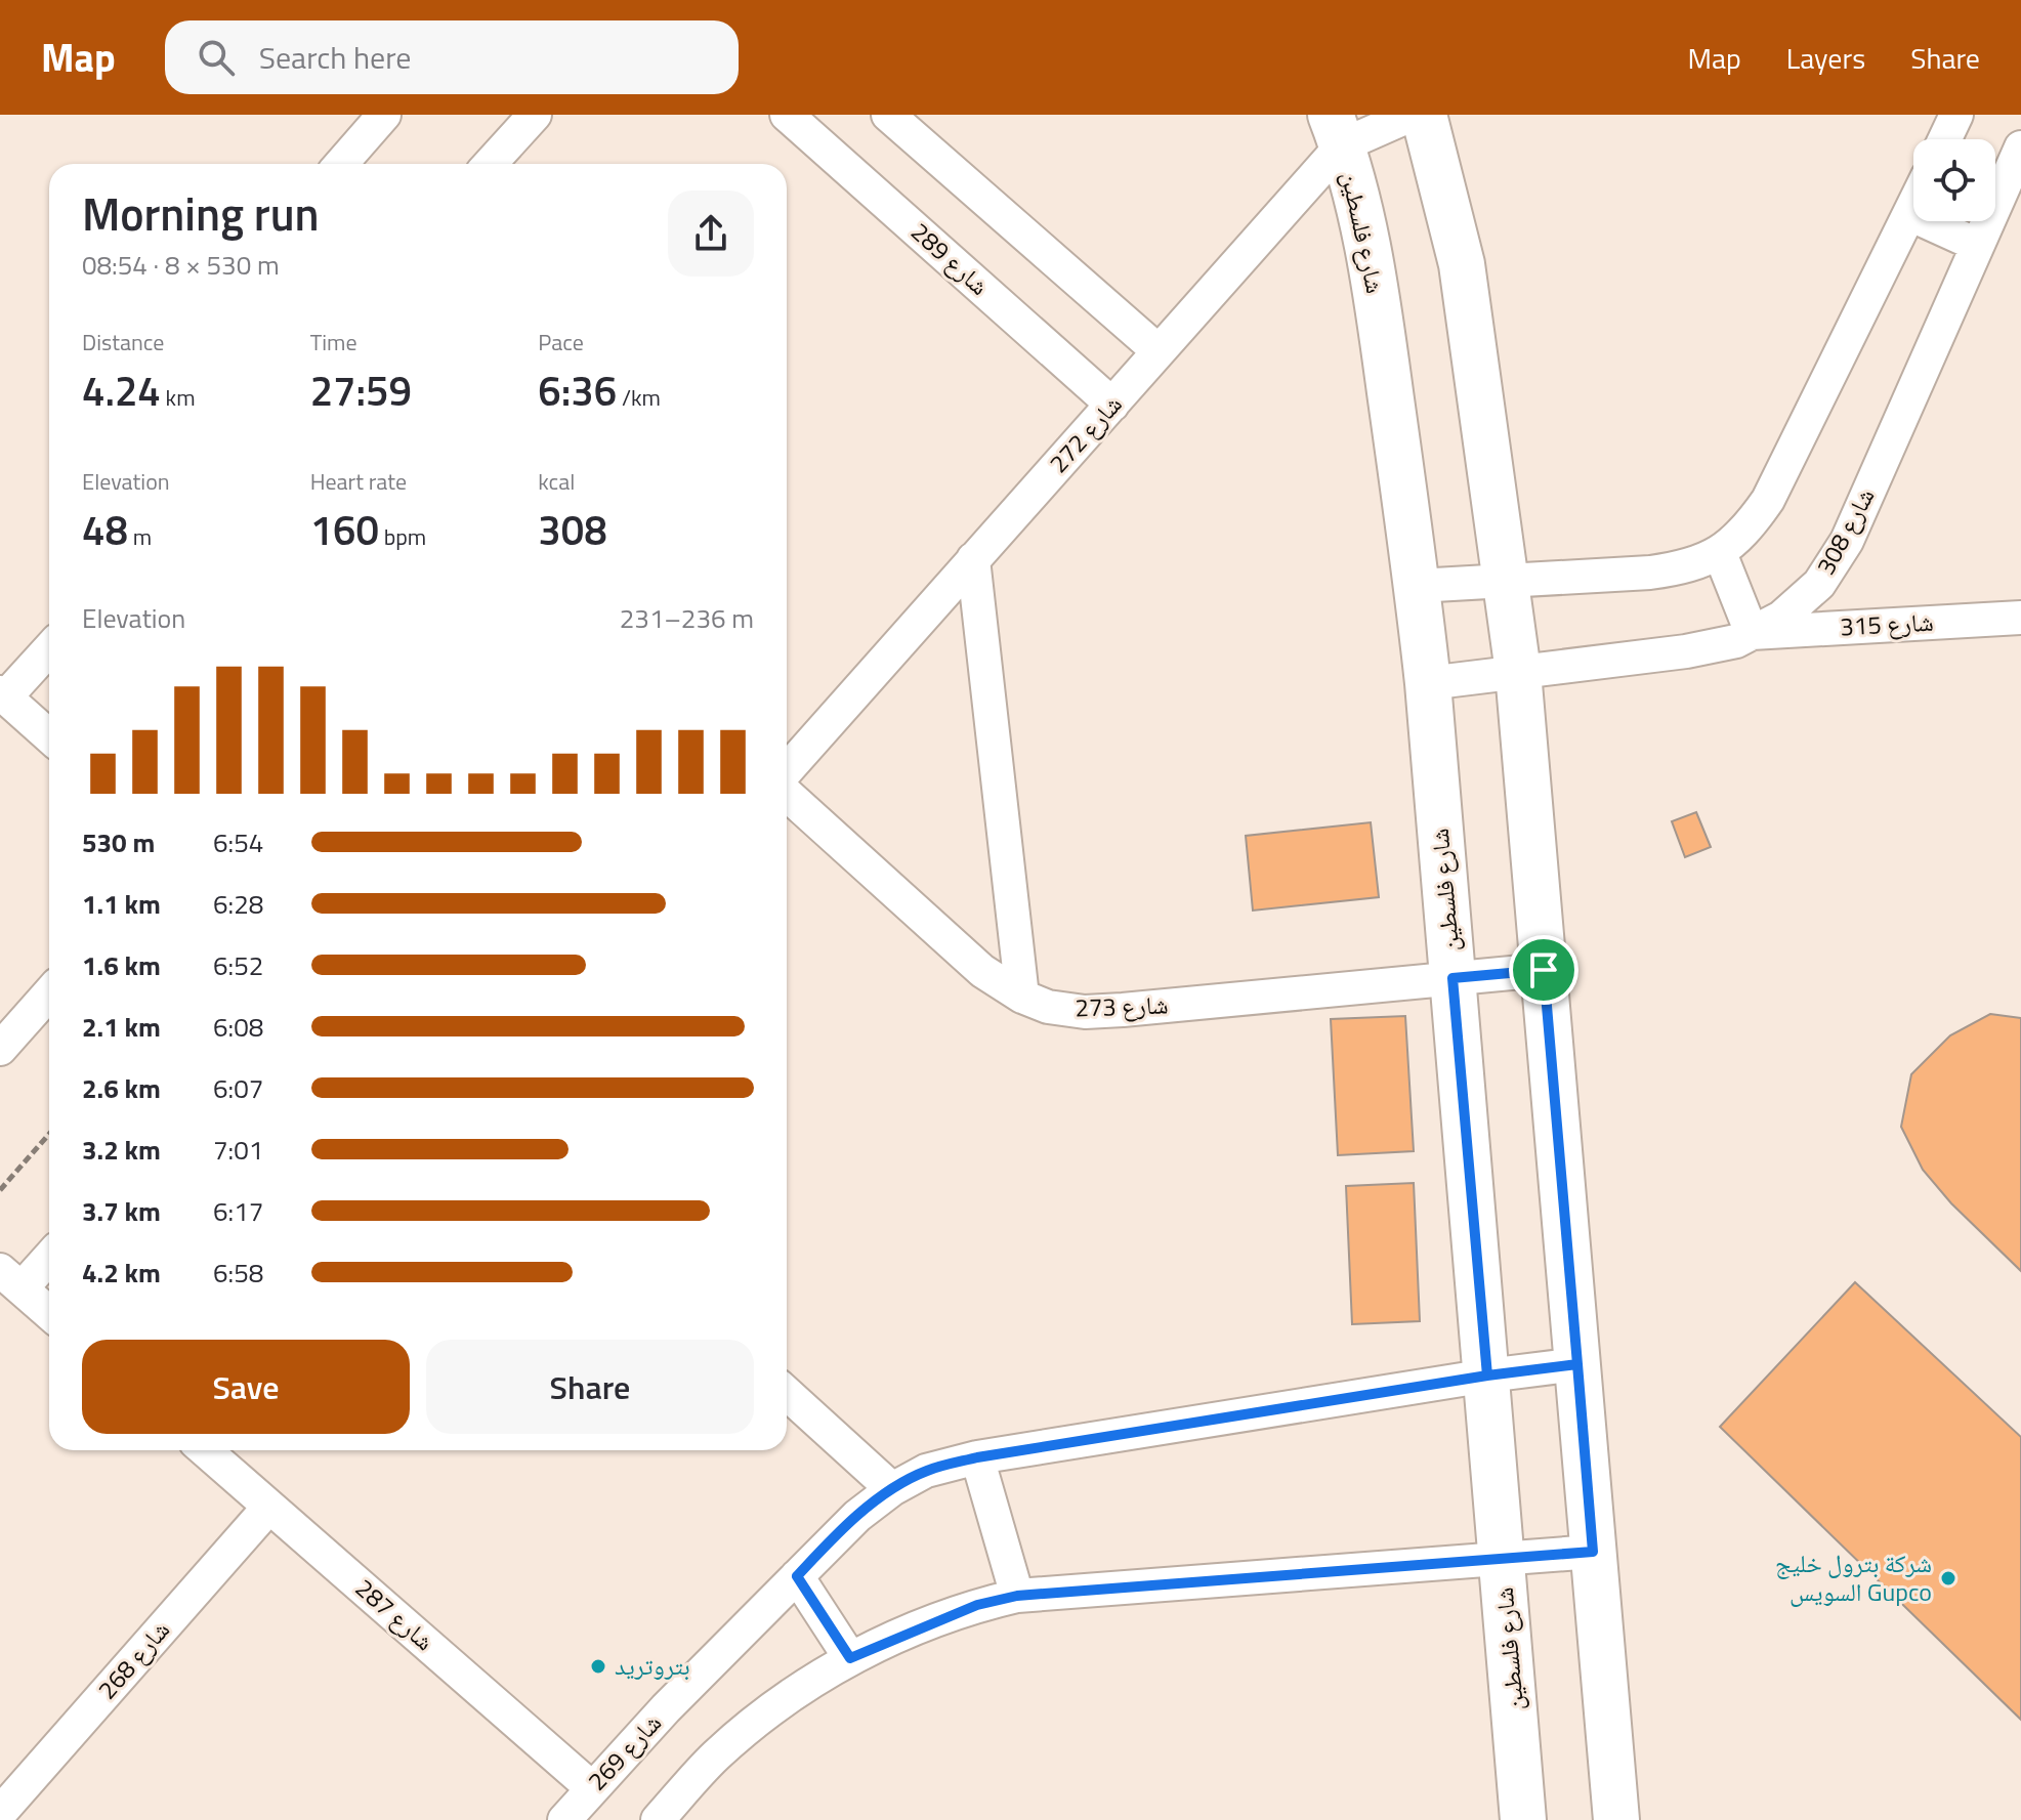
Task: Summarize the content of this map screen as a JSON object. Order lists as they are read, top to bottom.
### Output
{
  "streets": {
    "street": [
      "شارع فلسطين",
      "شارع 289",
      "شارع 272",
      "شارع 308",
      "شارع 315",
      "شارع 273",
      "شارع 287",
      "شارع 268",
      "شارع 269"
    ]
  },
  "crossings": [
    ["شارع فلسطين", "شارع 272"],
    ["شارع فلسطين", "شارع 308"],
    ["شارع فلسطين", "شارع 273"],
    ["شارع فلسطين", "شارع 269"],
    ["شارع 289", "شارع 272"],
    ["شارع 308", "شارع 315"],
    ["شارع 287", "شارع 268"],
    ["شارع 287", "شارع 269"]
  ],
  "places": ["شركة بترول خليج السويس Gupco", "بتروتريد"],
  "page": {
    "header": "Map",
    "search": "Search here",
    "nav": ["Map", "Layers", "Share"],
    "heading": ["Morning run", "08:54 · 8 × 530 m"],
    "stats": [
      ["Distance", "4.24 km"],
      ["Time", "27:59"],
      ["Pace", "6:36 /km"],
      ["Elevation", "48 m"],
      ["Heart rate", "160 bpm"],
      ["kcal", "308"]
    ],
    "chart": ["Elevation", "231–236 m"],
    "list": [
      {
        "name": "530 m",
        "note": "6:54"
      },
      {
        "name": "1.1 km",
        "note": "6:28"
      },
      {
        "name": "1.6 km",
        "note": "6:52"
      },
      {
        "name": "2.1 km",
        "note": "6:08"
      },
      {
        "name": "2.6 km",
        "note": "6:07"
      },
      {
        "name": "3.2 km",
        "note": "7:01"
      },
      {
        "name": "3.7 km",
        "note": "6:17"
      },
      {
        "name": "4.2 km",
        "note": "6:58"
      }
    ],
    "buttons": ["Save", "Share"]
  }
}
